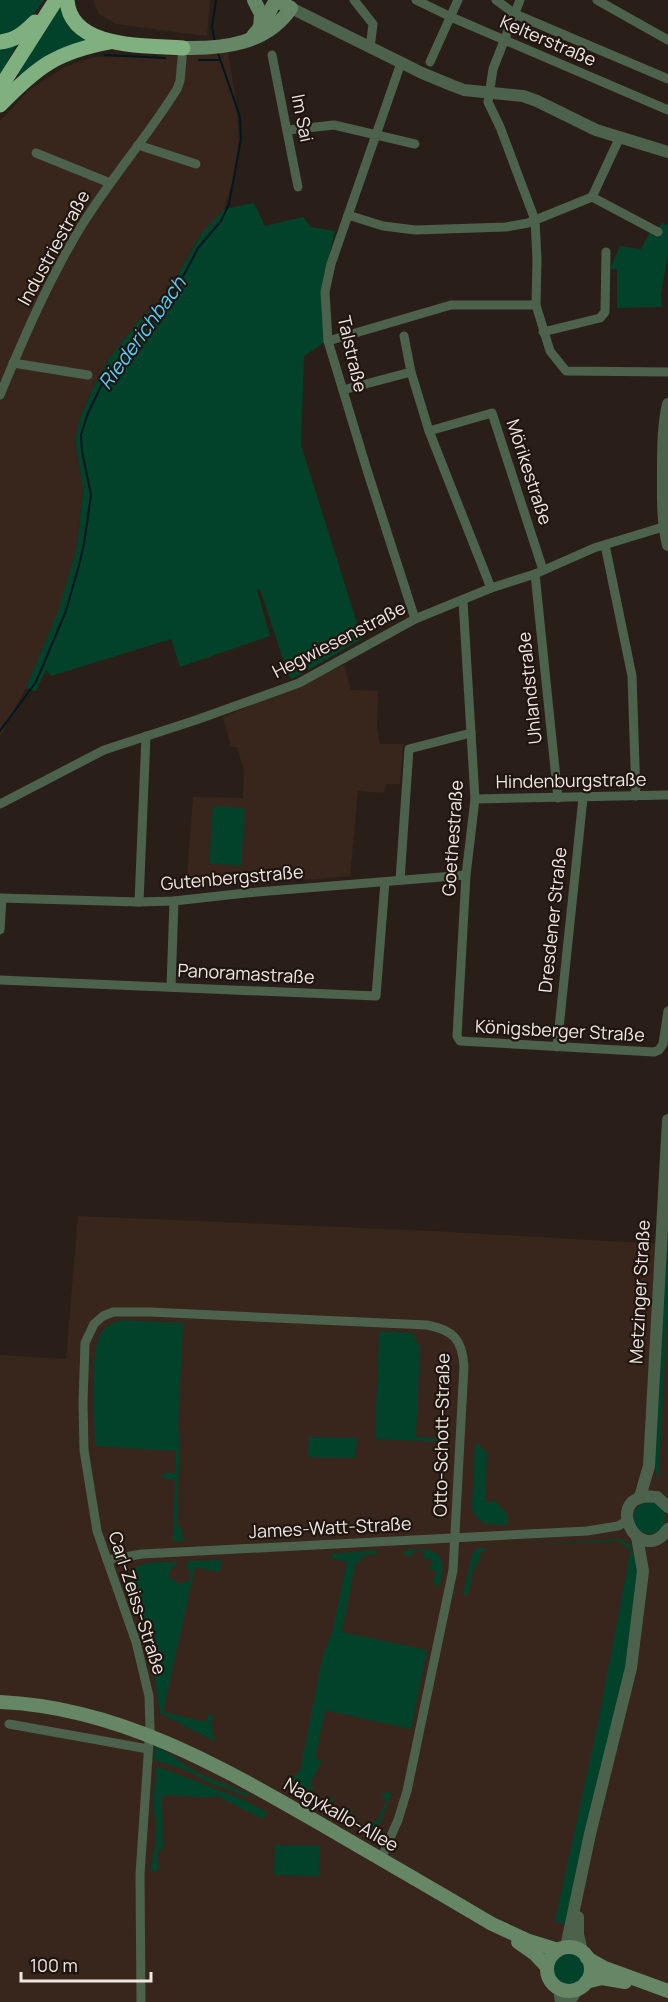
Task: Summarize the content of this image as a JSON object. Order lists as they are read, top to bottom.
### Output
{
  "streets": {
    "main road": ["Nagykallo-Allee"],
    "street": [
      "Kelterstraße",
      "Im Sai",
      "Industriestraße",
      "Talstraße",
      "Mörikestraße",
      "Hegwiesenstraße",
      "Uhlandstraße",
      "Hindenburgstraße",
      "Goethestraße",
      "Gutenbergstraße",
      "Dresdener Straße",
      "Panoramastraße",
      "Königsberger Straße",
      "Metzinger Straße",
      "Otto-Schott-Straße",
      "James-Watt-Straße",
      "Carl-Zeiss-Straße"
    ]
  },
  "crossings": [
    ["Talstraße", "Hegwiesenstraße"],
    ["Mörikestraße", "Hegwiesenstraße"],
    ["Mörikestraße", "Uhlandstraße"],
    ["Hegwiesenstraße", "Uhlandstraße"],
    ["Hegwiesenstraße", "Goethestraße"],
    ["Uhlandstraße", "Hindenburgstraße"],
    ["Hindenburgstraße", "Goethestraße"],
    ["Hindenburgstraße", "Dresdener Straße"],
    ["Goethestraße", "Gutenbergstraße"],
    ["Goethestraße", "Königsberger Straße"],
    ["Gutenbergstraße", "Panoramastraße"],
    ["Dresdener Straße", "Königsberger Straße"],
    ["Metzinger Straße", "James-Watt-Straße"],
    ["Otto-Schott-Straße", "James-Watt-Straße"],
    ["Otto-Schott-Straße", "Carl-Zeiss-Straße"],
    ["Otto-Schott-Straße", "Nagykallo-Allee"],
    ["James-Watt-Straße", "Carl-Zeiss-Straße"]
  ],
  "water": ["Riederichbach"],
  "scale_bar": "100 m"
}
